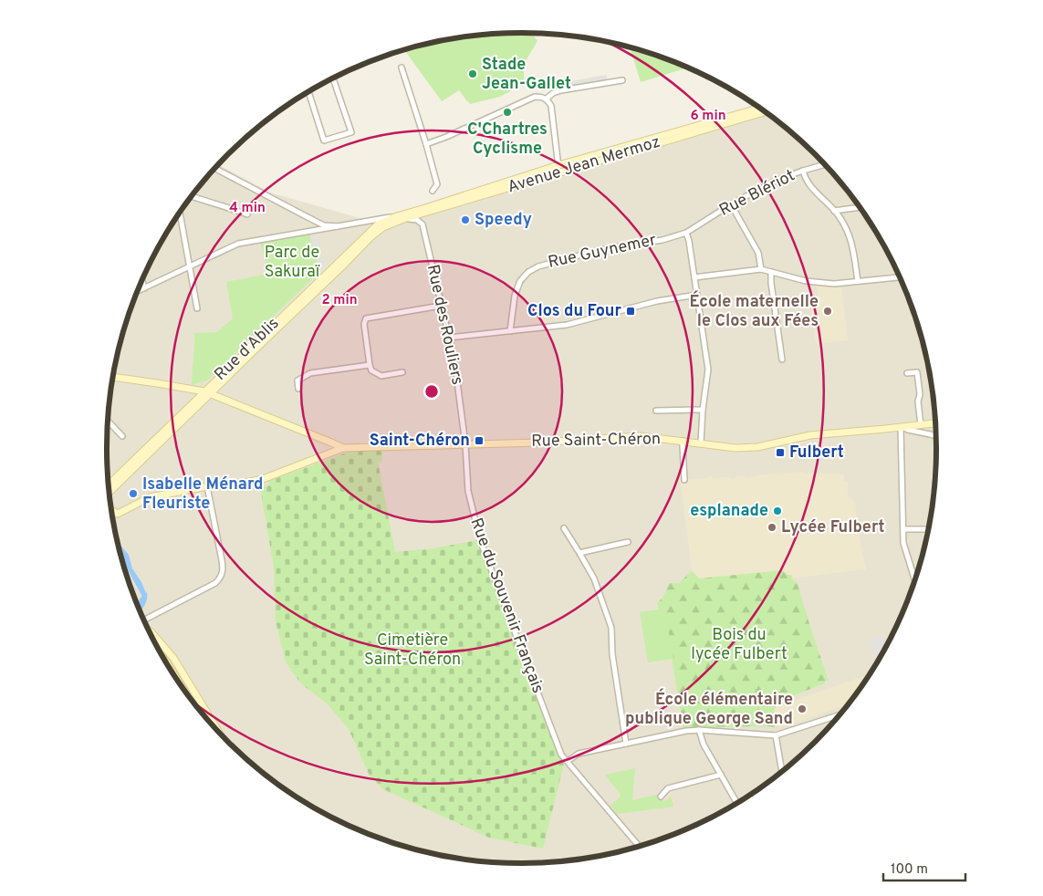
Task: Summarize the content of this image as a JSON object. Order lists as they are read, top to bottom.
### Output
{
  "streets": {
    "main road": ["Avenue Jean Mermoz", "Rue d'Ablis", "Rue Saint-Chéron"],
    "street": [
      "Rue Blériot",
      "Rue Guynemer",
      "Rue des Rouliers",
      "Rue du Souvenir Français"
    ]
  },
  "crossings": [
    ["Avenue Jean Mermoz", "Rue des Rouliers"],
    ["Avenue Jean Mermoz", "Rue d'Ablis"],
    ["Rue Blériot", "Rue Guynemer"],
    ["Rue des Rouliers", "Rue Saint-Chéron"],
    ["Rue des Rouliers", "Rue du Souvenir Français"],
    ["Rue Saint-Chéron", "Rue du Souvenir Français"]
  ],
  "parks": ["Parc de Sakuraï", "Bois du lycée Fulbert", "Cimetière Saint-Chéron"],
  "places": {
    "other": [
      "Stade Jean-Gallet",
      "C'Chartres Cyclisme",
      "Speedy",
      "École maternelle le Clos aux Fées",
      "Isabelle Ménard Fleuriste",
      "esplanade",
      "Lycée Fulbert",
      "École élémentaire publique George Sand"
    ],
    "transit": ["Clos du Four", "Saint-Chéron", "Fulbert"]
  },
  "scale_bar": "100 m",
  "rings": ["6 min", "4 min", "2 min"]
}
